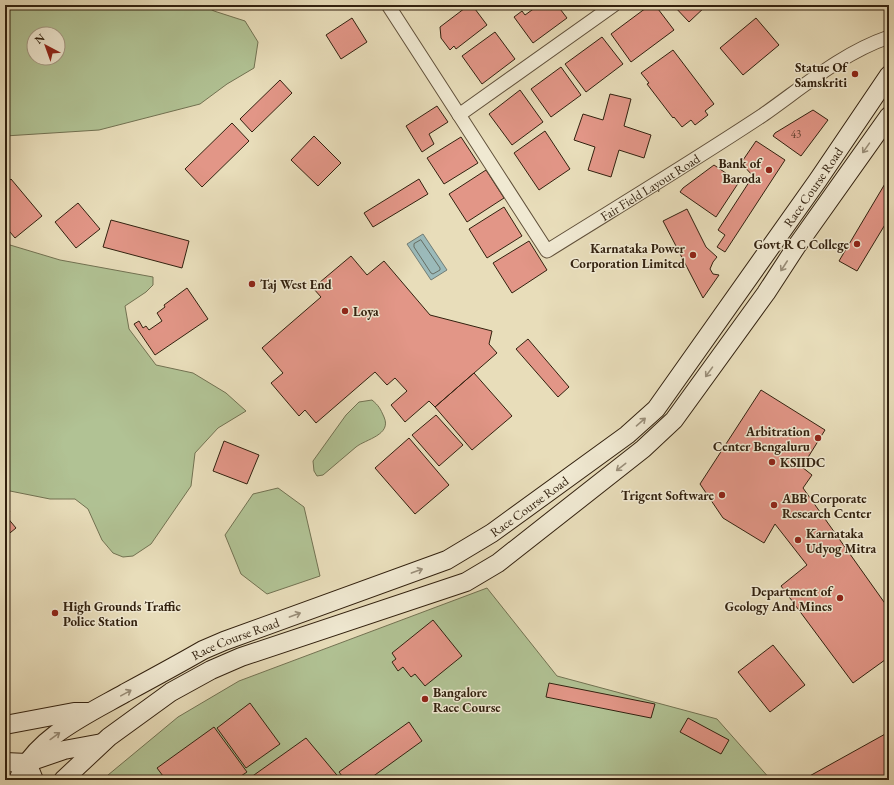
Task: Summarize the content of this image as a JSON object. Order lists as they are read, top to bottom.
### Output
{
  "streets": {
    "main road": ["Race Course Road"],
    "street": ["Fair Field Layout Road"]
  },
  "places": [
    "Statue Of Samskriti",
    "Bank of Baroda",
    "Govt R C College",
    "Karnataka Power Corporation Limited",
    "Taj West End",
    "Loya",
    "Arbitration Center Bengaluru",
    "KSIIDC",
    "Trigent Software",
    "ABB Corporate Research Center",
    "Karnataka Udyog Mitra",
    "Department of Geology And Mines",
    "High Grounds Traffic Police Station",
    "Bangalore Race Course"
  ],
  "house_numbers": ["43"],
  "north": "top left"
}
